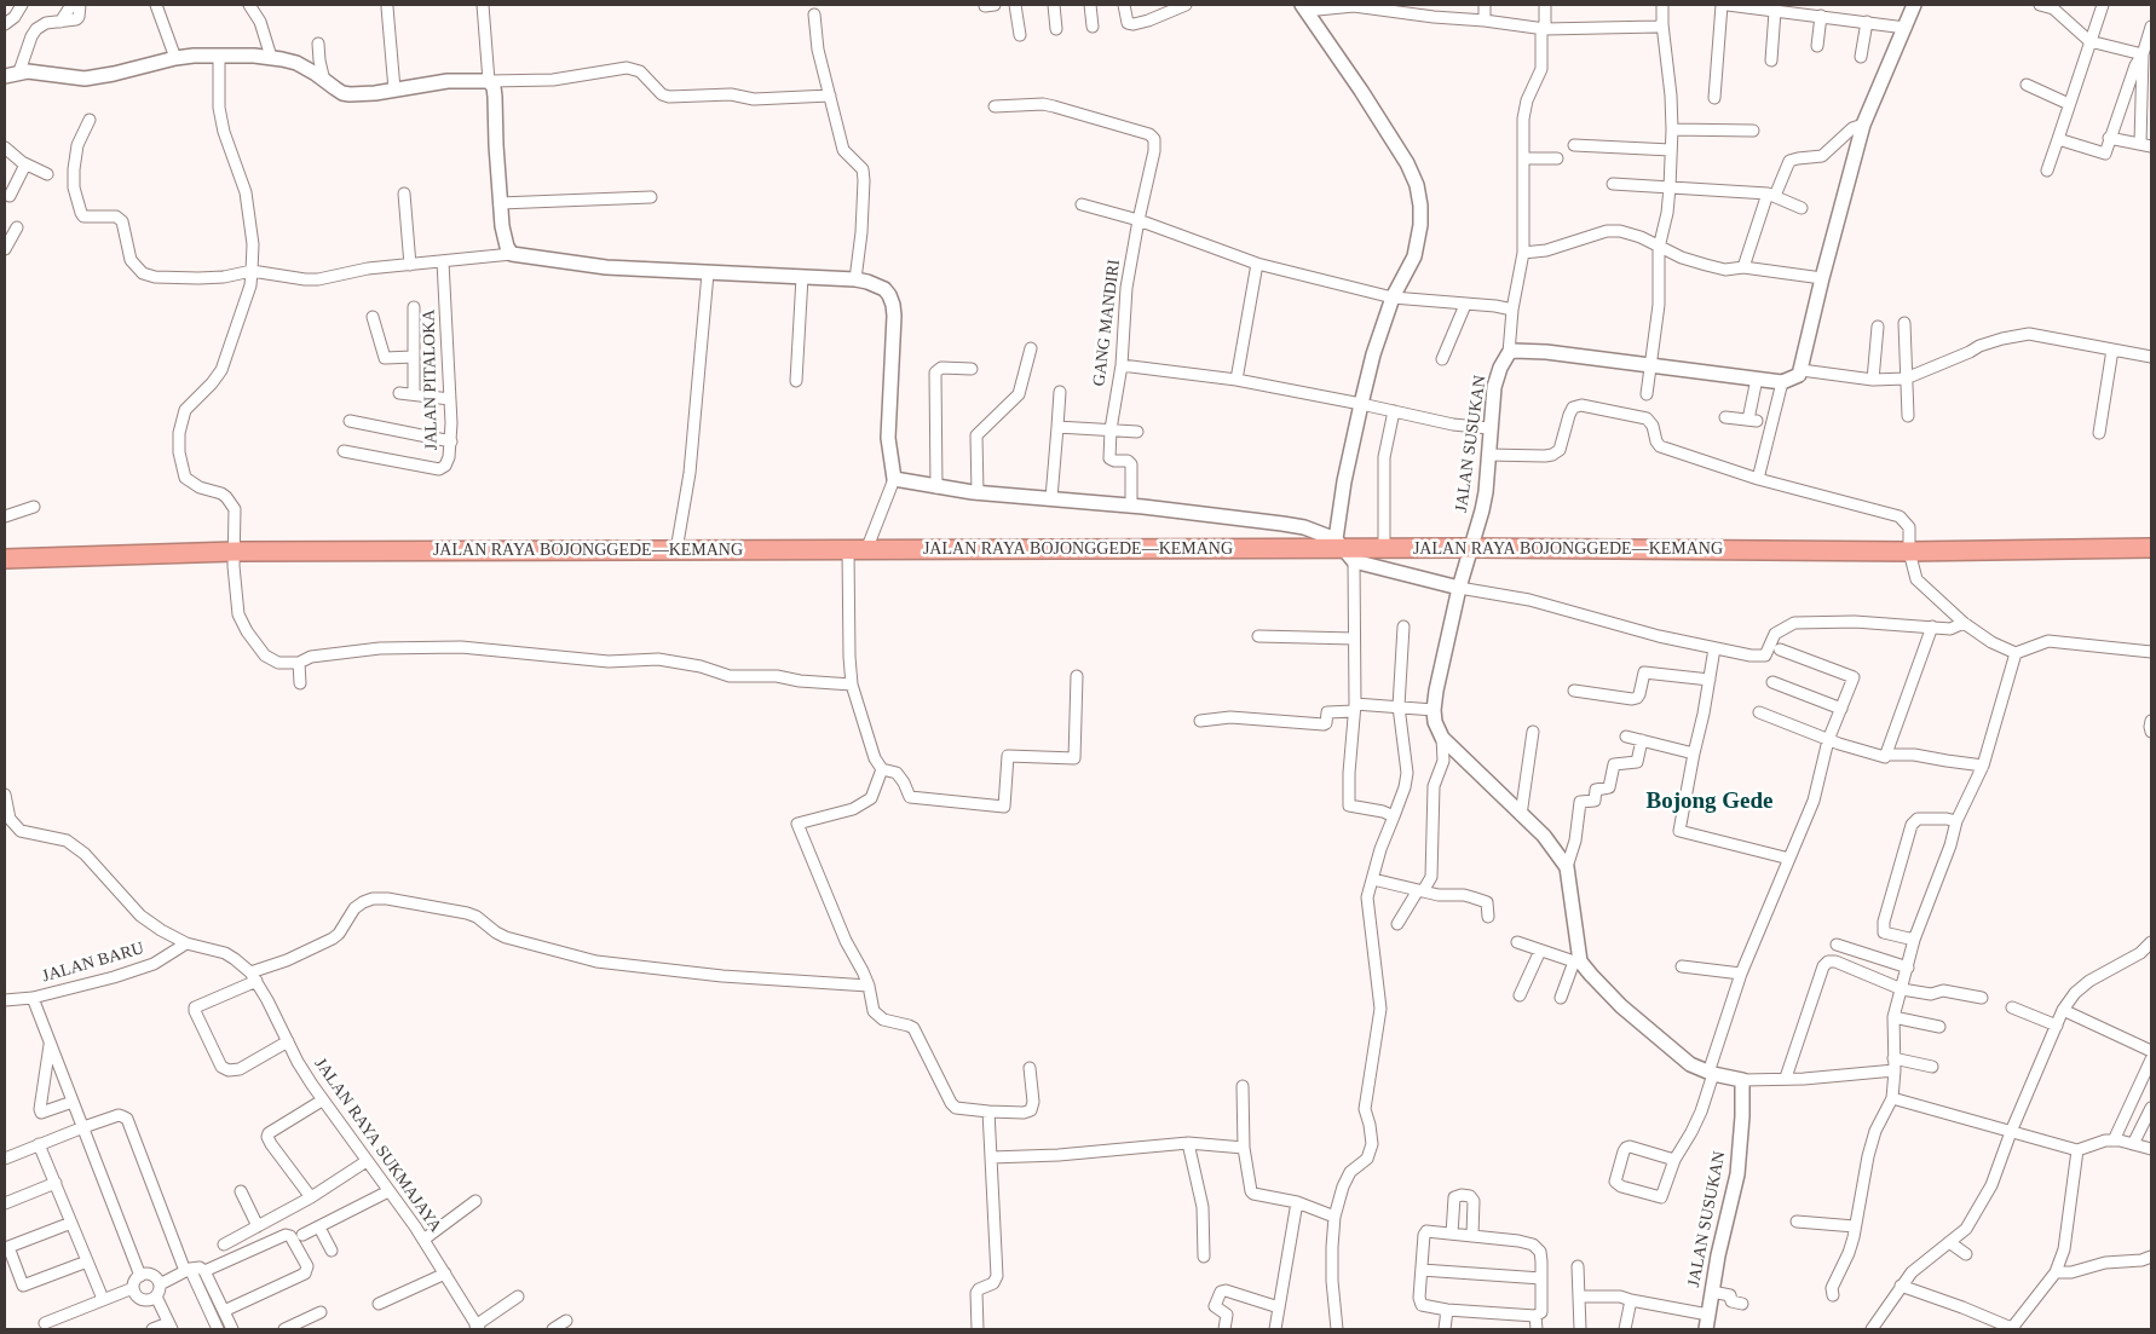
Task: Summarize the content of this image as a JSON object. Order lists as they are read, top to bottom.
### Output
{
  "streets": {
    "highway": ["JALAN RAYA BOJONGGEDE—KEMANG"],
    "street": [
      "GANG MANDIRI",
      "JALAN PITALOKA",
      "JALAN SUSUKAN",
      "JALAN BARU",
      "JALAN RAYA SUKMAJAYA"
    ]
  },
  "crossings": [
    ["JALAN SUSUKAN", "JALAN RAYA BOJONGGEDE—KEMANG"],
    ["JALAN BARU", "JALAN RAYA SUKMAJAYA"]
  ],
  "districts": ["Bojong Gede"]
}
